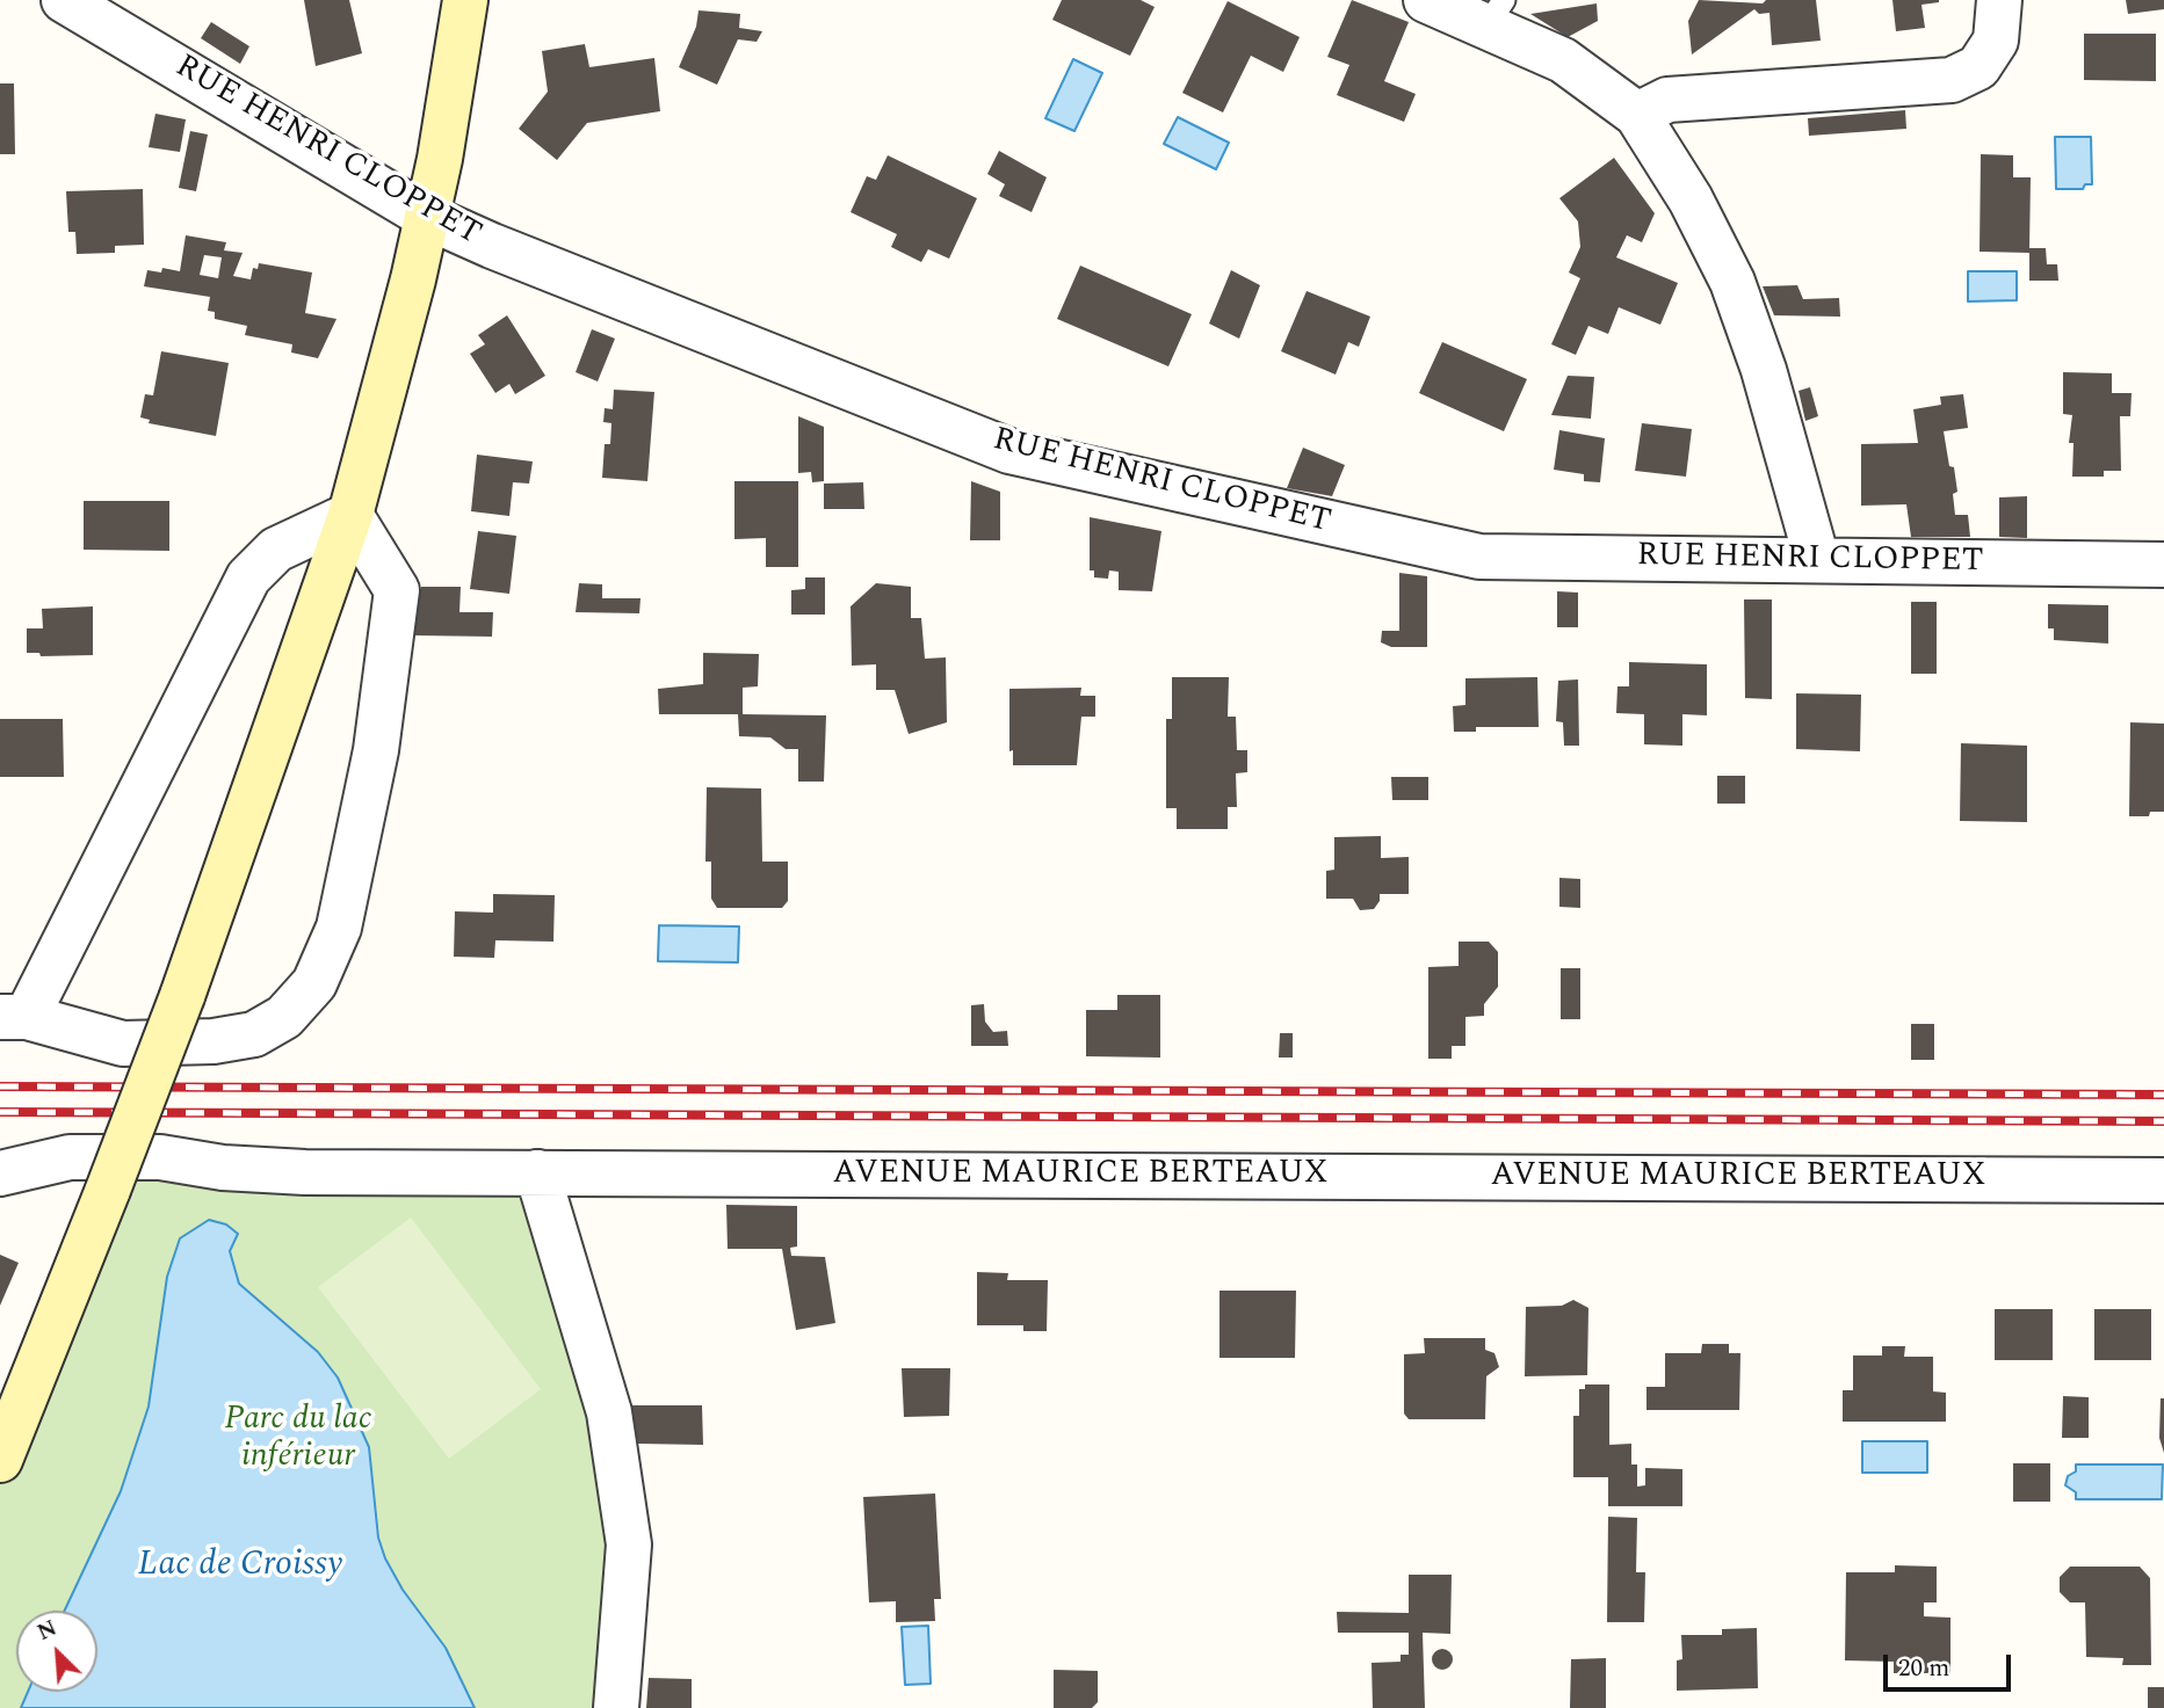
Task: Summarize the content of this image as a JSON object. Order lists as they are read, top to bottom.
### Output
{
  "streets": {
    "street": ["RUE HENRI CLOPPET", "AVENUE MAURICE BERTEAUX"]
  },
  "water": ["Lac de Croissy"],
  "parks": ["Parc du lac inférieur"],
  "scale_bar": "20 m",
  "north": "top left"
}
